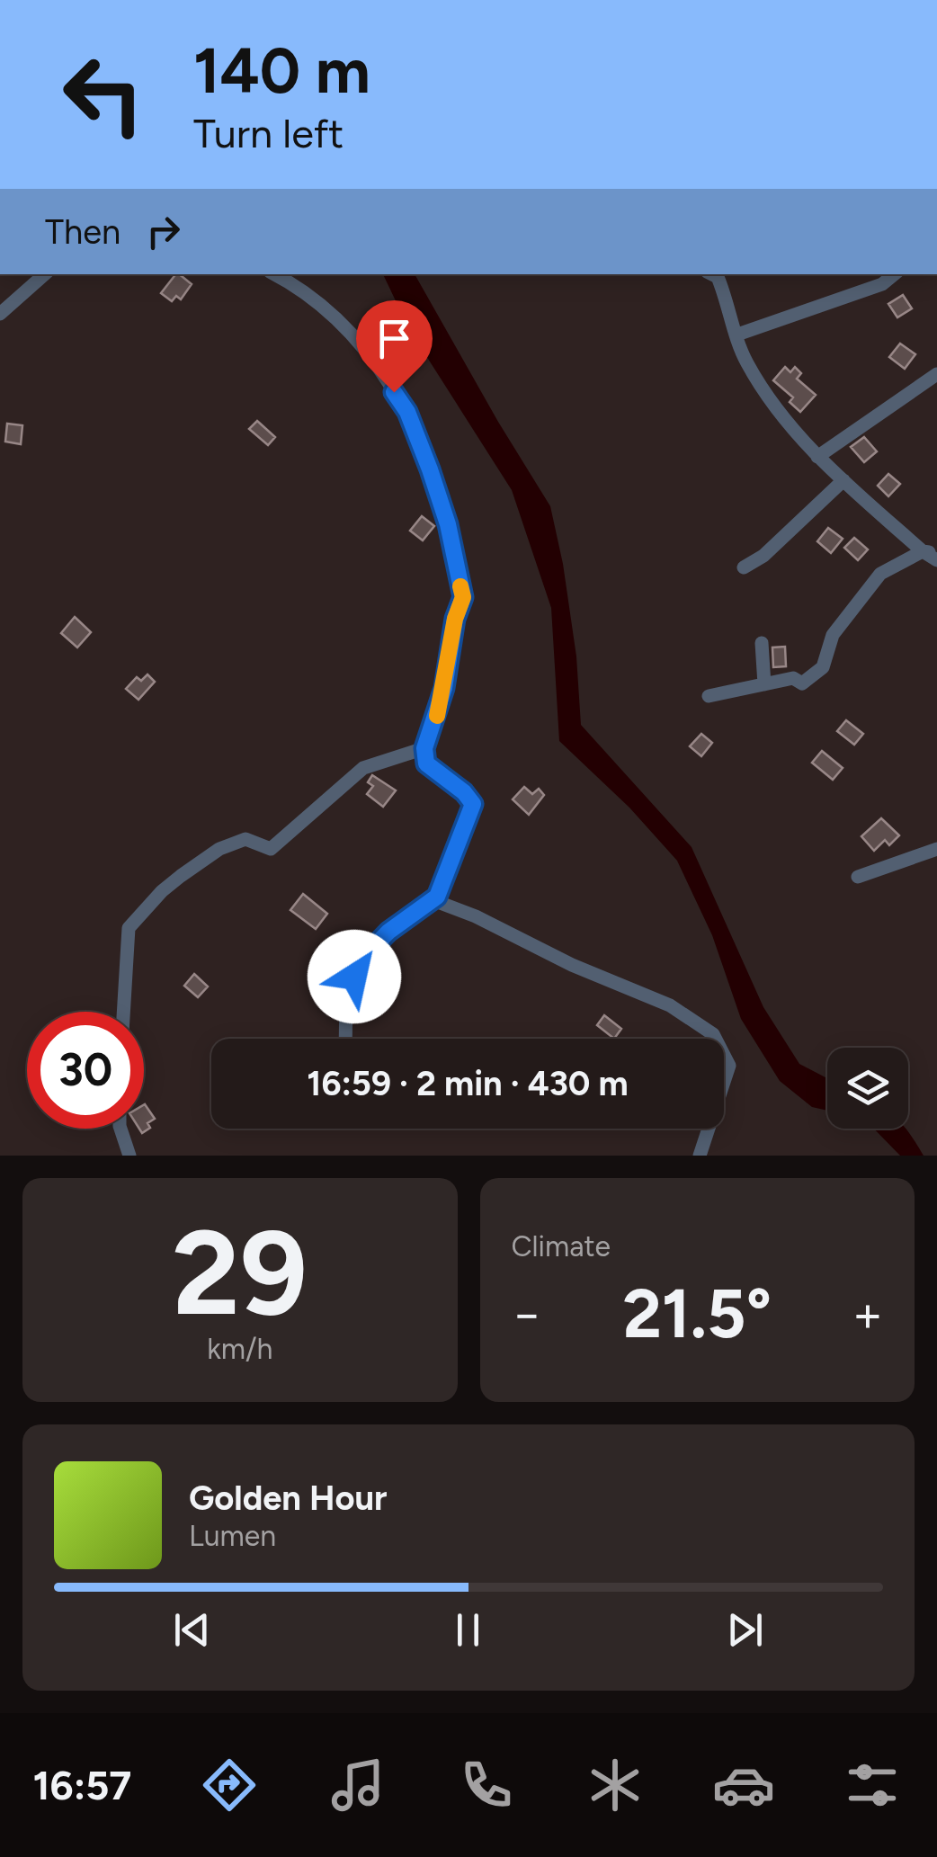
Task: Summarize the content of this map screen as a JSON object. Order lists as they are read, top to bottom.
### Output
{
  "page": {
    "turn": ["140 m", "Turn left"],
    "then": "Then",
    "limit": "30",
    "trip": "16:59 · 2 min · 430 m",
    "tile": [
      ["29", "km/h"],
      "Climate"
    ],
    "heat": ["−", "21.5°", "+"],
    "song": ["Golden Hour", "Lumen"],
    "tabs": "16:57"
  }
}
